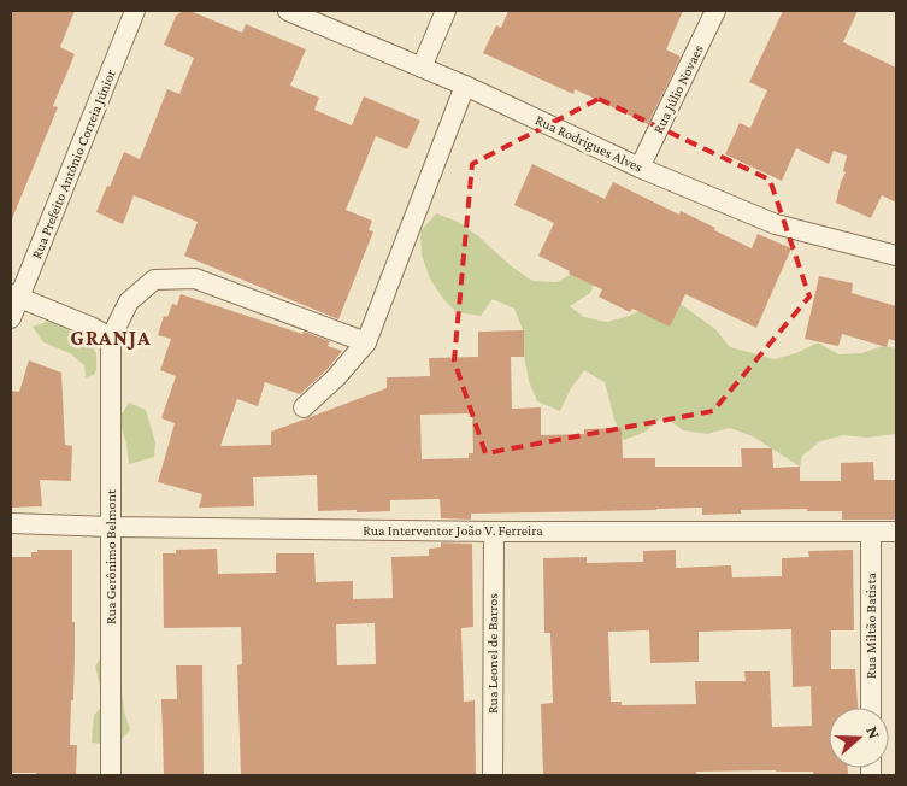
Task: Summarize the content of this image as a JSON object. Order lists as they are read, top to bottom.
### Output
{
  "streets": {
    "street": [
      "Rua Júlio Novaes",
      "Rua Rodrigues Alves",
      "Rua Prefeito Antônio Correia Júnior",
      "Rua Interventor João V. Ferreira",
      "Rua Gerônimo Belmont",
      "Rua Miltão Batista",
      "Rua Leonel de Barros"
    ]
  },
  "crossings": [
    ["Rua Júlio Novaes", "Rua Rodrigues Alves"],
    ["Rua Interventor João V. Ferreira", "Rua Gerônimo Belmont"],
    ["Rua Interventor João V. Ferreira", "Rua Miltão Batista"],
    ["Rua Interventor João V. Ferreira", "Rua Leonel de Barros"]
  ],
  "districts": ["GRANJA"],
  "north": "right"
}
